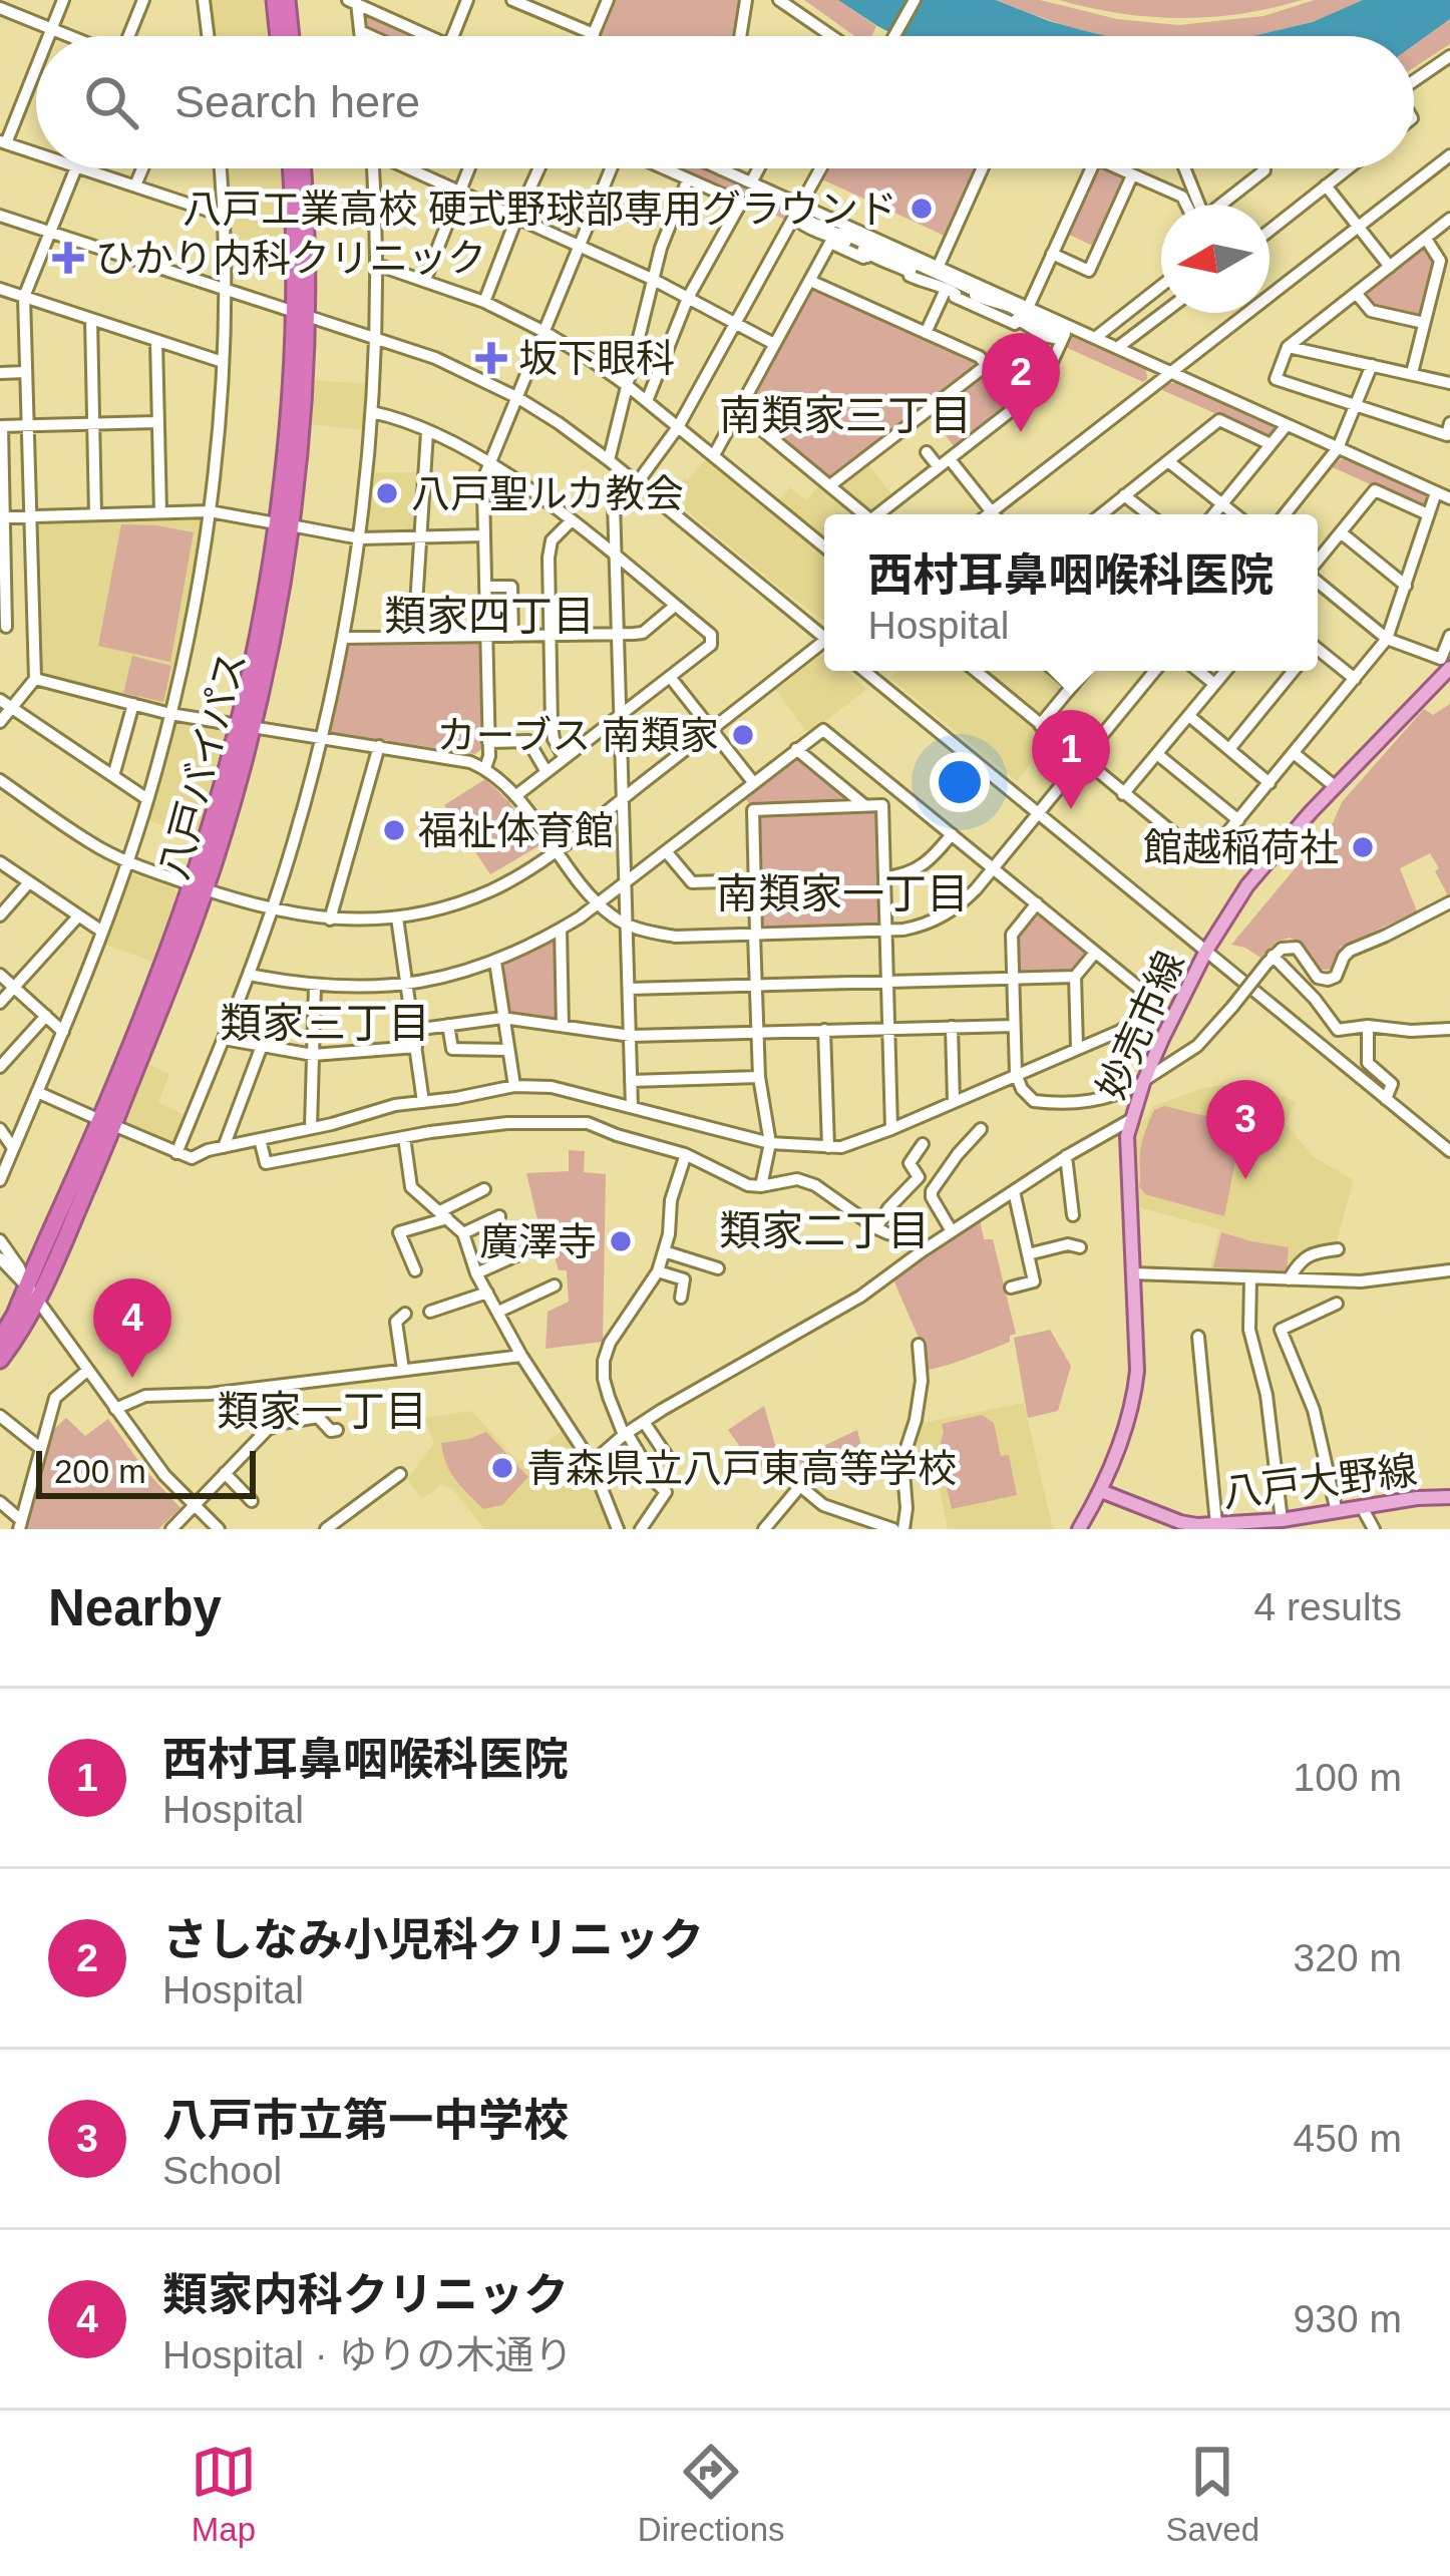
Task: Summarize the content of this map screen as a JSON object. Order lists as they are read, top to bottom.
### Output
{
  "streets": {
    "highway": ["八戸バイパス"],
    "main road": ["妙売市線", "八戸大野線"]
  },
  "crossings": [
    ["妙売市線", "八戸大野線"]
  ],
  "districts": [
    "南類家三丁目",
    "類家四丁目",
    "南類家一丁目",
    "類家三丁目",
    "類家二丁目",
    "類家一丁目"
  ],
  "places": {
    "other": [
      "八戸工業高校 硬式野球部専用グラウンド",
      "八戸聖ルカ教会",
      "カーブス 南類家",
      "福祉体育館",
      "館越稲荷社",
      "廣澤寺",
      "青森県立八戸東高等学校"
    ],
    "health": ["ひかり内科クリニック", "坂下眼科"]
  },
  "scale_bar": "200 m",
  "north": "left",
  "page": {
    "search": "Search here",
    "pins": [
      "2",
      "1",
      "3",
      "4"
    ],
    "popup": ["西村耳鼻咽喉科医院", "Hospital"],
    "scale": "200 m",
    "heading": ["Nearby", "4 results"],
    "list": [
      {
        "mark": "1",
        "name": "西村耳鼻咽喉科医院",
        "note": "Hospital",
        "value": "100 m"
      },
      {
        "mark": "2",
        "name": "さしなみ小児科クリニック",
        "note": "Hospital",
        "value": "320 m"
      },
      {
        "mark": "3",
        "name": "八戸市立第一中学校",
        "note": "School",
        "value": "450 m"
      },
      {
        "mark": "4",
        "name": "類家内科クリニック",
        "note": "Hospital · ゆりの木通り",
        "value": "930 m"
      }
    ],
    "nav": ["Map", "Directions", "Saved"]
  }
}
